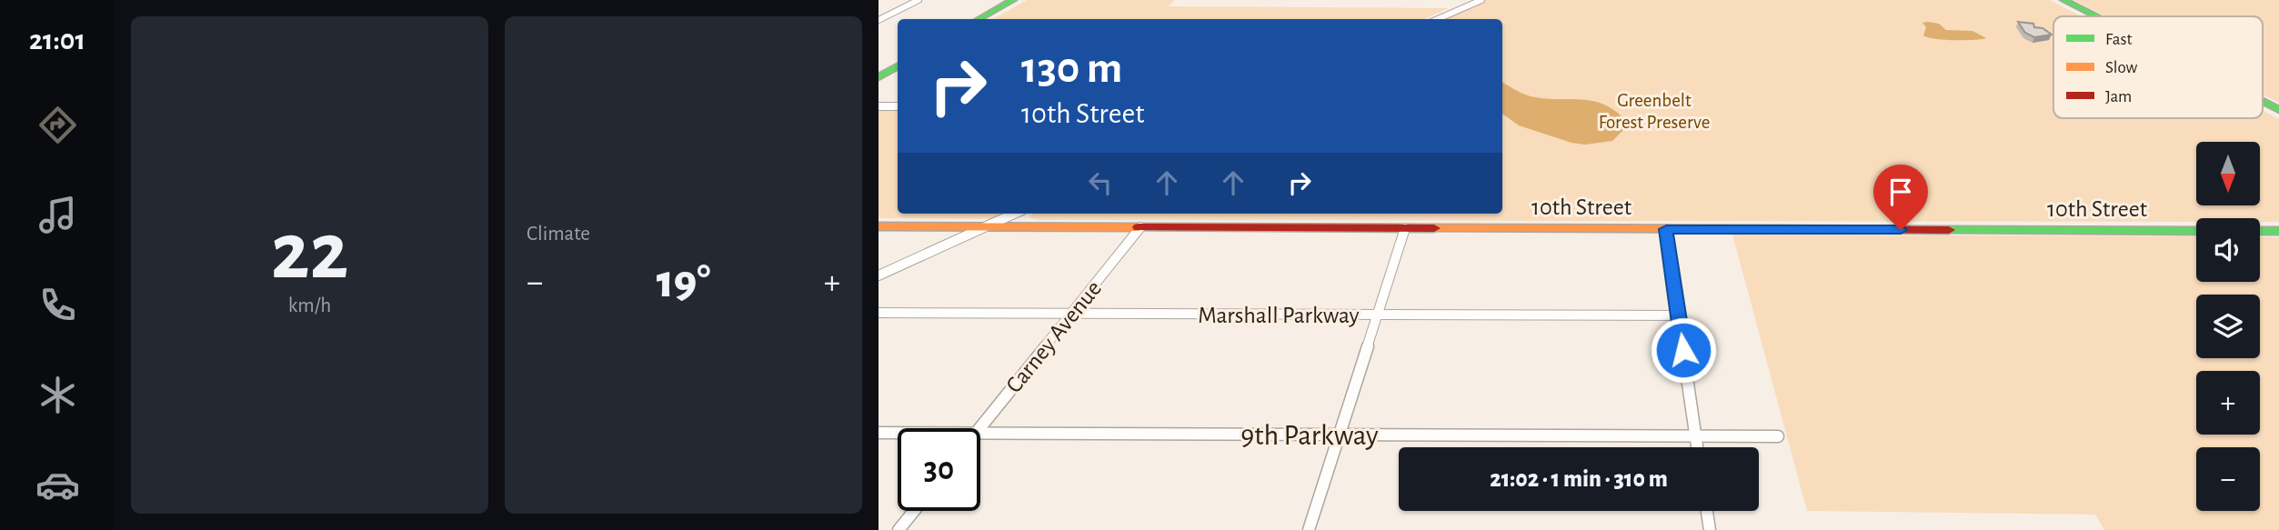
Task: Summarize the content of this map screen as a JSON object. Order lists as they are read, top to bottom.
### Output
{
  "streets": {
    "street": [
      "10th Street",
      "Marshall Parkway",
      "Carney Avenue",
      "9th Parkway"
    ]
  },
  "crossings": [
    ["10th Street", "Carney Avenue"],
    ["Marshall Parkway", "Carney Avenue"]
  ],
  "parks": ["Greenbelt Forest Preserve"],
  "legend": ["Fast", "Slow", "Jam"],
  "north": "bottom",
  "page": {
    "tabs": "21:01",
    "tile": [
      ["22", "km/h"],
      "Climate"
    ],
    "turn": ["130 m", "10th Street"],
    "map_buttons": ["+", "−"],
    "heat": ["−", "19°", "+"],
    "limit": "30",
    "trip": "21:02 · 1 min · 310 m"
  }
}
